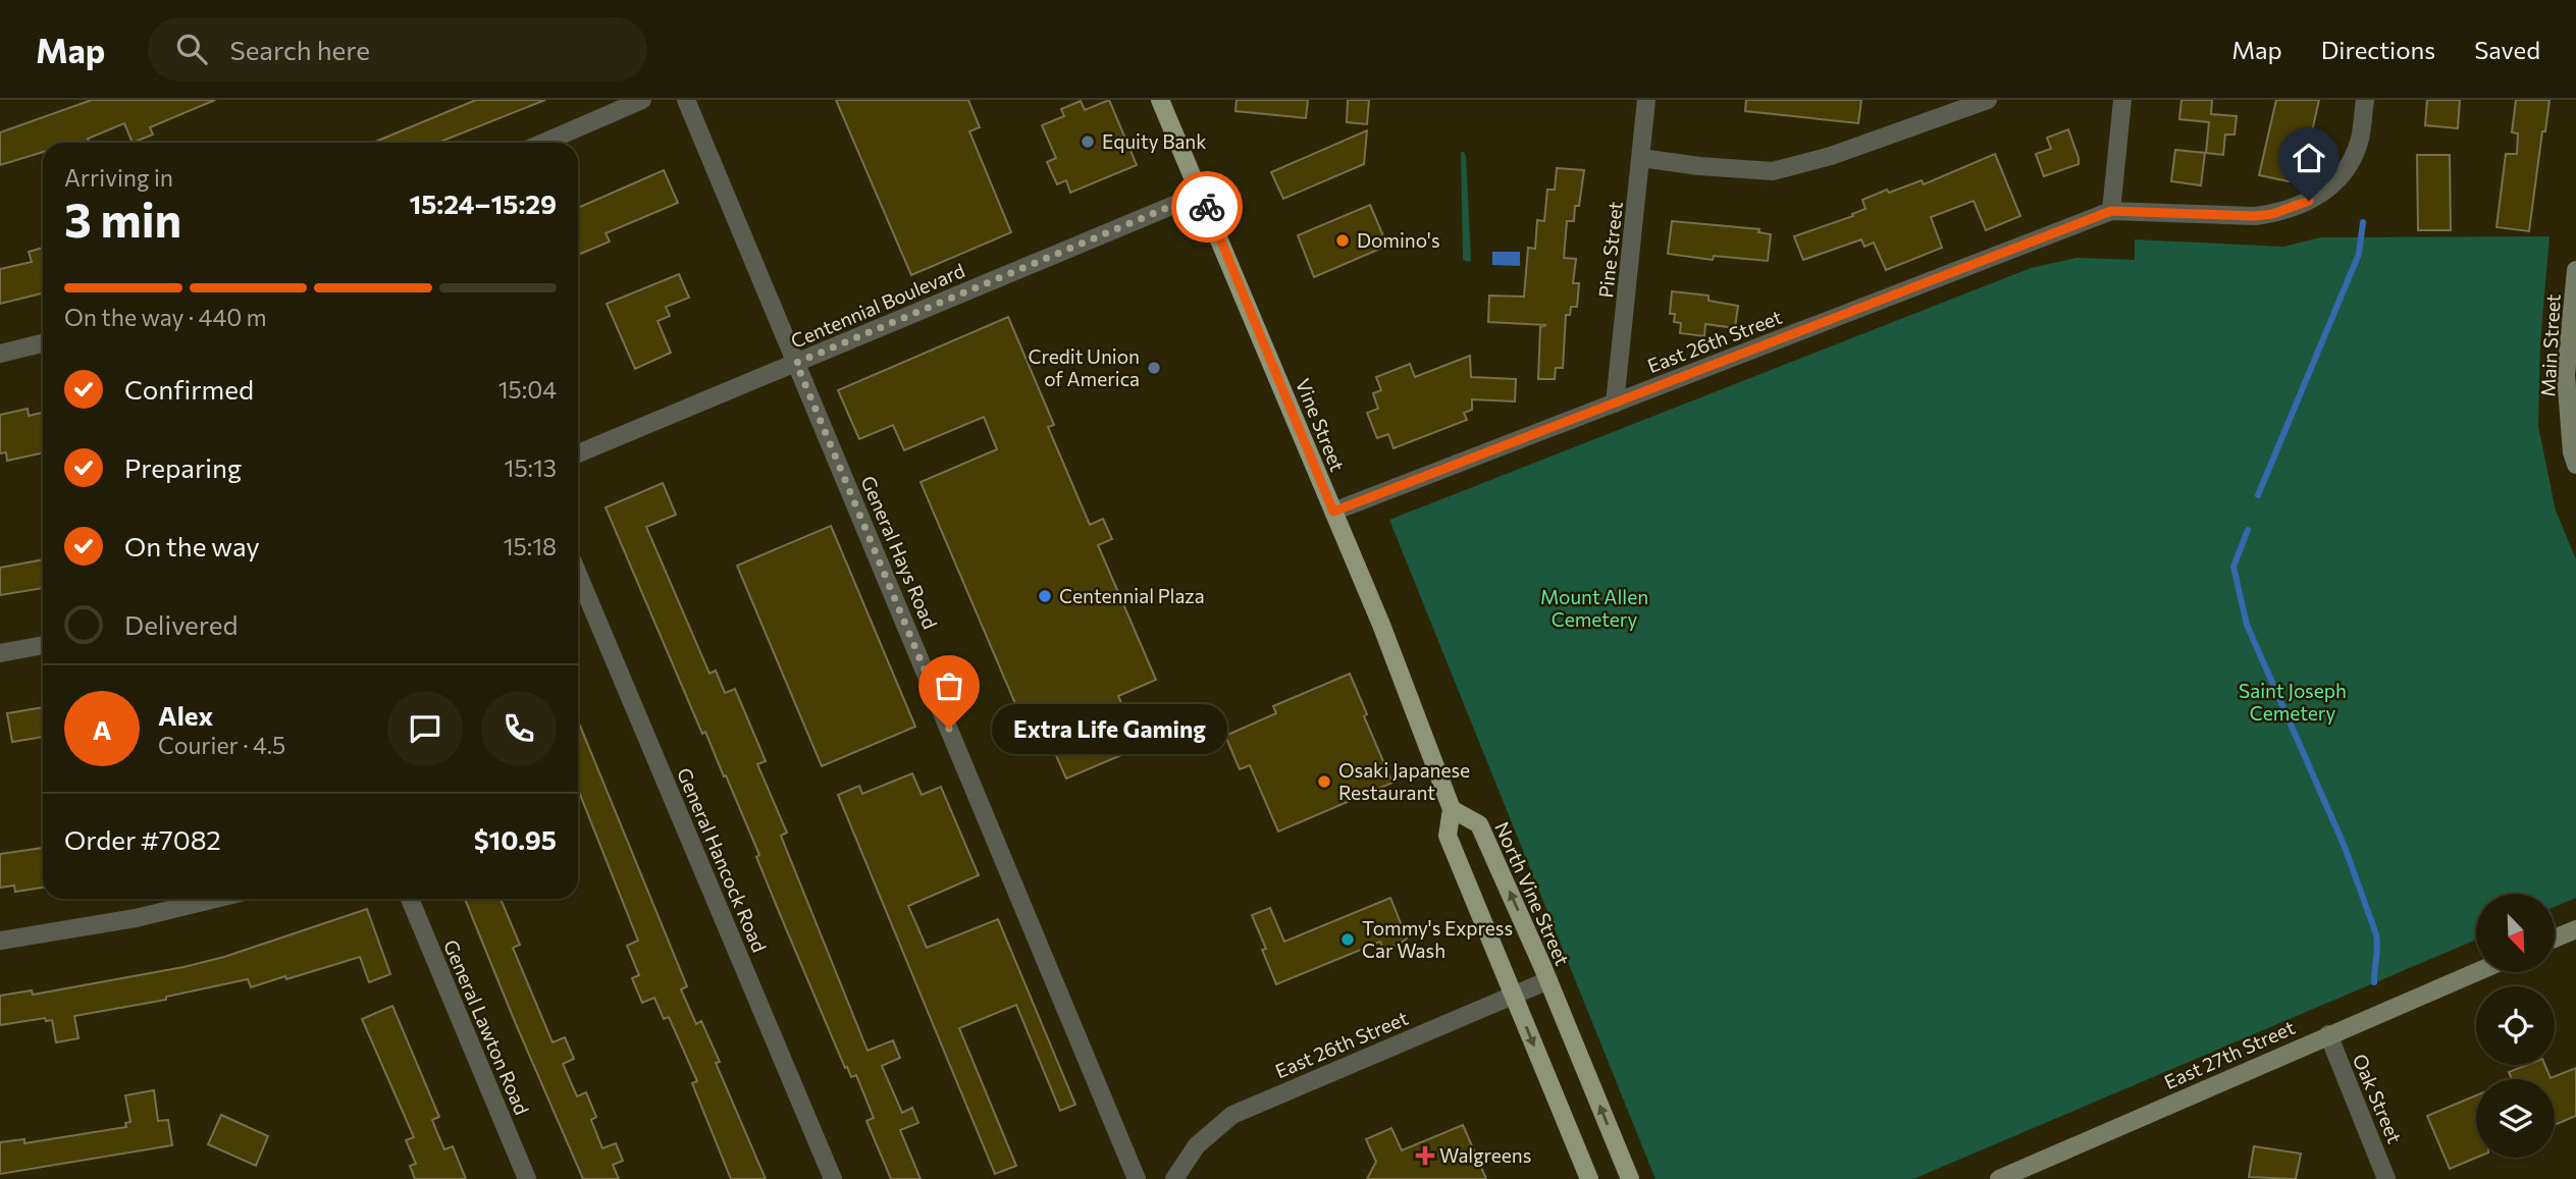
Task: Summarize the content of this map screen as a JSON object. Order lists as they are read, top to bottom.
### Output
{
  "streets": {
    "main road": [
      "Main Street",
      "Vine Street",
      "North Vine Street",
      "East 27th Street"
    ],
    "street": [
      "Pine Street",
      "Centennial Boulevard",
      "East 26th Street",
      "General Hays Road",
      "General Hancock Road",
      "General Lawton Road",
      "Oak Street"
    ]
  },
  "crossings": [
    ["Pine Street", "East 26th Street"],
    ["Centennial Boulevard", "Vine Street"],
    ["Centennial Boulevard", "General Hays Road"],
    ["East 26th Street", "Vine Street"],
    ["East 26th Street", "North Vine Street"],
    ["Vine Street", "North Vine Street"],
    ["East 27th Street", "Oak Street"]
  ],
  "parks": ["Mount Allen Cemetery", "Saint Joseph Cemetery"],
  "places": {
    "other": [
      "Equity Bank",
      "Domino's",
      "Credit Union of America",
      "Centennial Plaza",
      "Extra Life Gaming",
      "Osaki Japanese Restaurant",
      "Tommy's Express Car Wash"
    ],
    "health": ["Walgreens"]
  },
  "north": "bottom right",
  "page": {
    "header": "Map",
    "search": "Search here",
    "nav": ["Map", "Directions", "Saved"],
    "heading": ["3 min", "Arriving in", "15:24–15:29"],
    "panel": [
      "Alex",
      "Courier · 4.5",
      "Order #7082",
      "$10.95"
    ],
    "bar": "On the way · 440 m",
    "list": [
      ["Confirmed", "15:04"],
      ["Preparing", "15:13"],
      ["On the way", "15:18"],
      "Delivered"
    ],
    "round": "A",
    "bubble": "Extra Life Gaming"
  }
}
